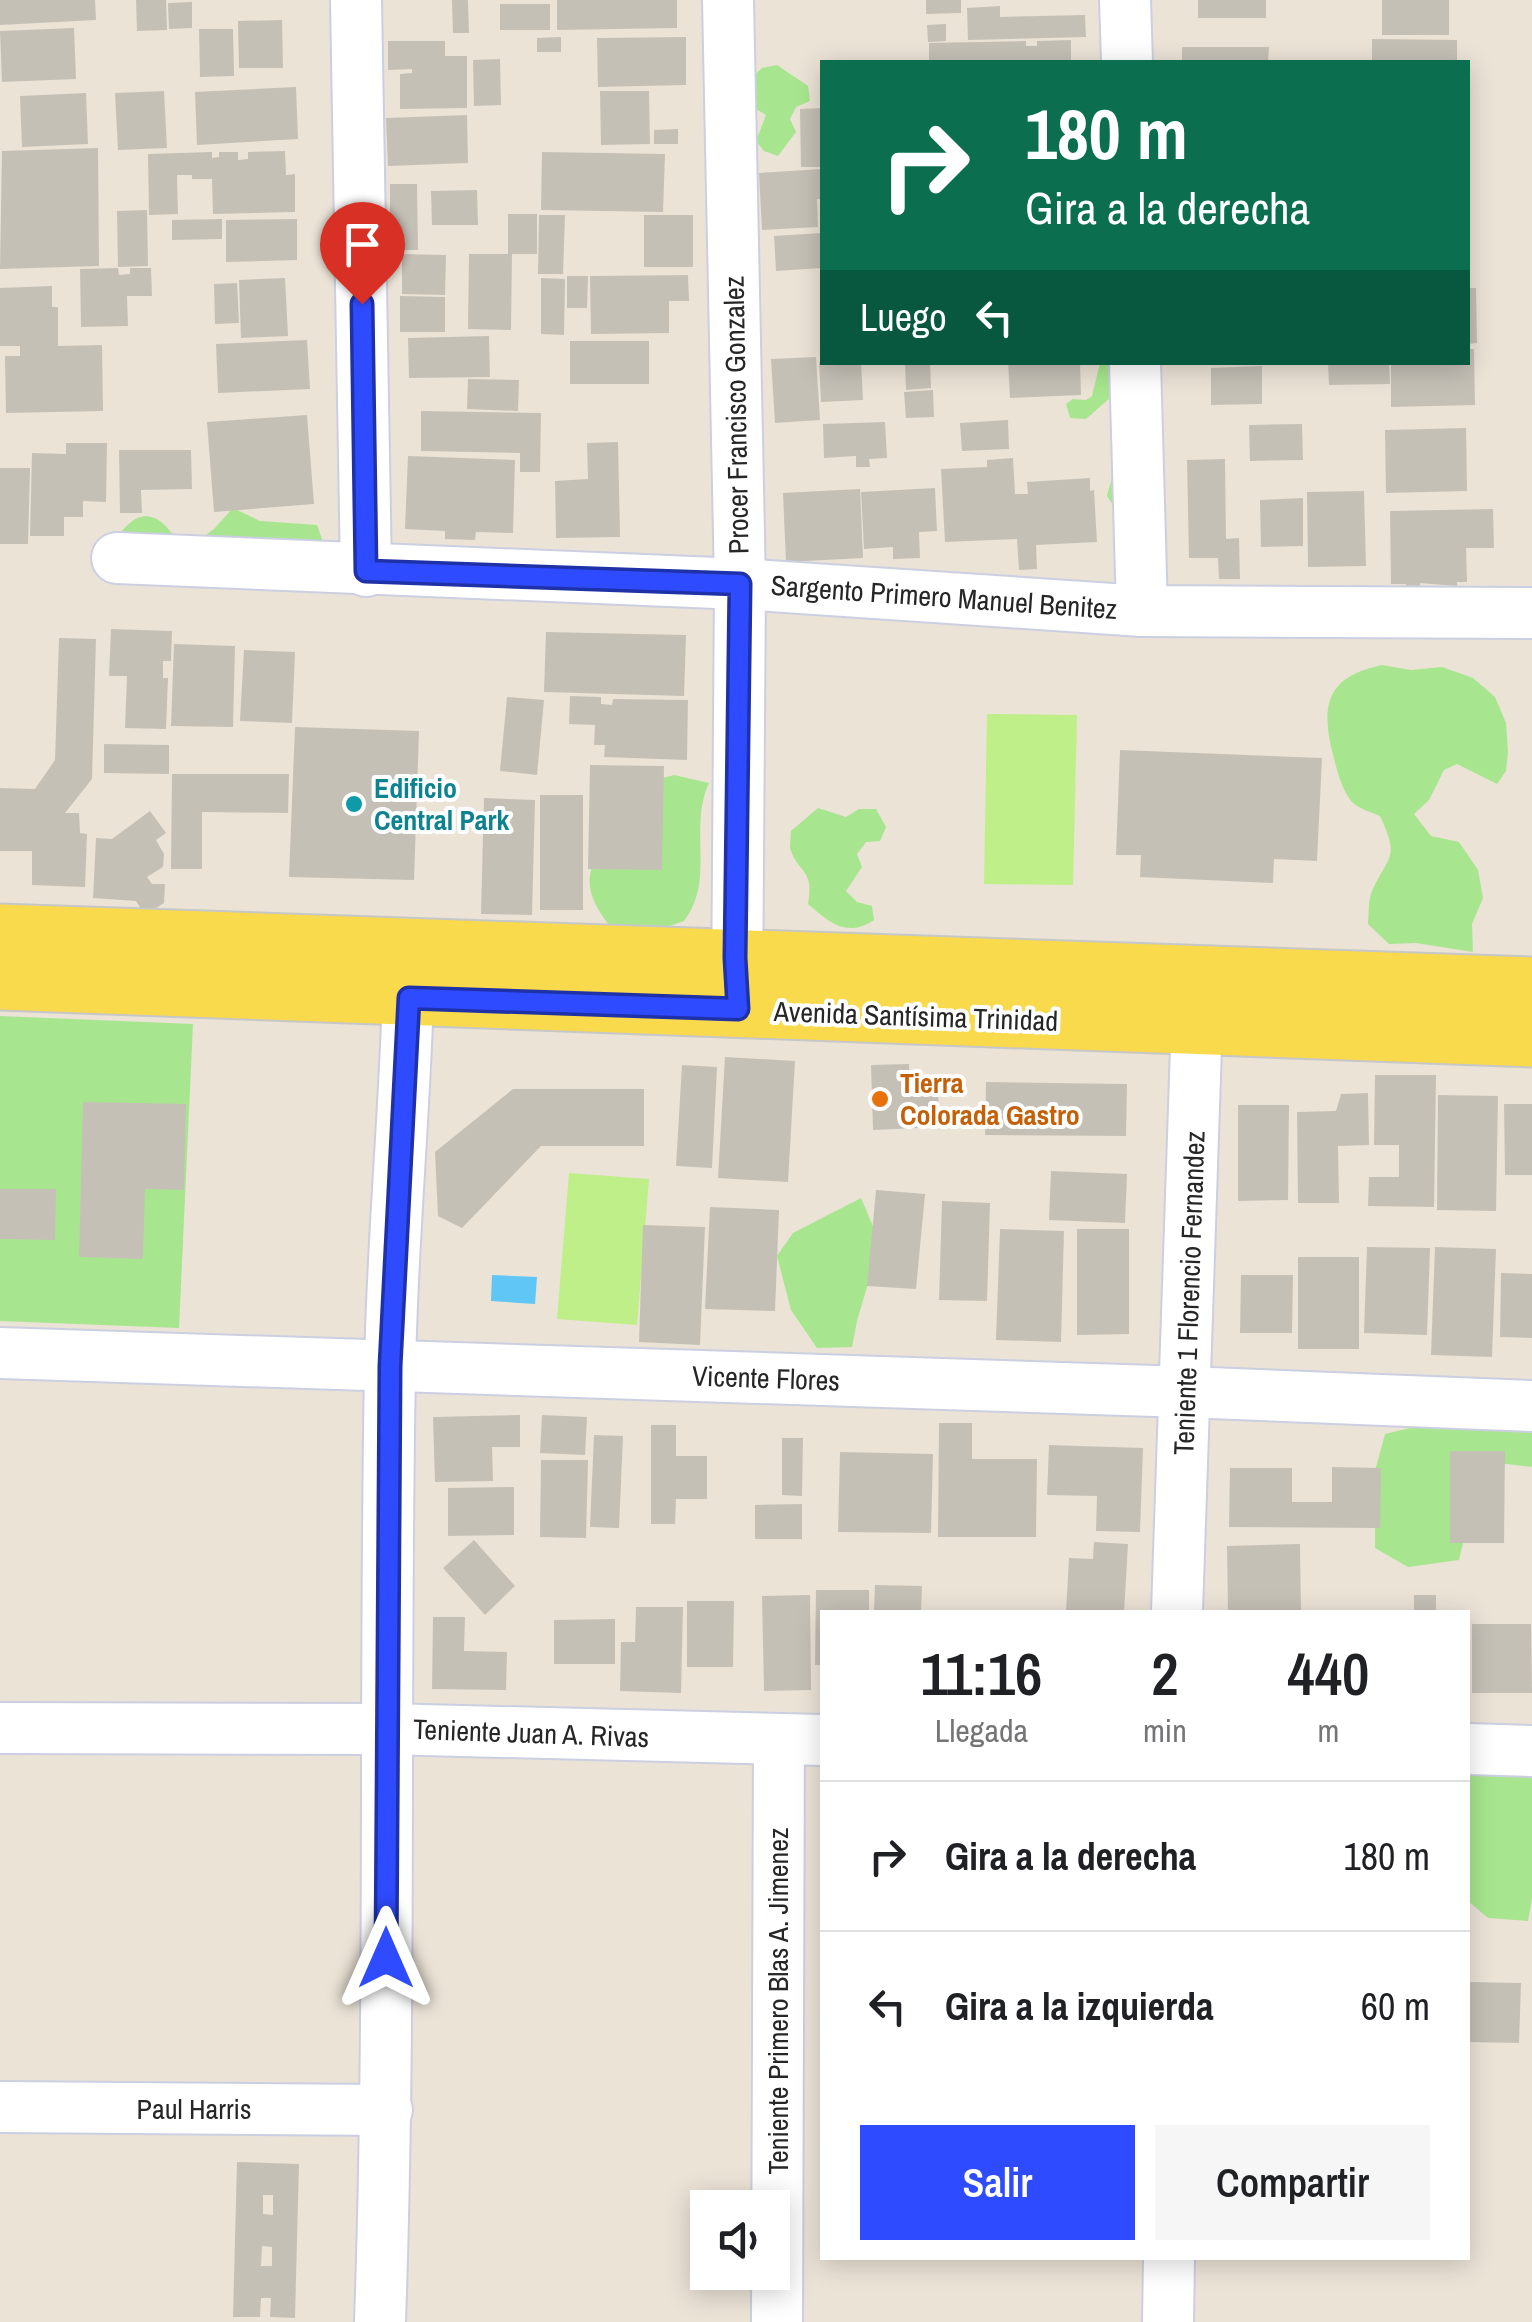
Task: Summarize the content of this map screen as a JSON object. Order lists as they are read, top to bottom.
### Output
{
  "streets": {
    "main road": ["Avenida Santísima Trinidad"],
    "street": [
      "Procer Francisco Gonzalez",
      "Sargento Primero Manuel Benitez",
      "Teniente 1 Florencio Fernandez",
      "Vicente Flores",
      "Teniente Juan A. Rivas",
      "Teniente Primero Blas A. Jimenez",
      "Paul Harris"
    ]
  },
  "crossings": [
    ["Procer Francisco Gonzalez", "Sargento Primero Manuel Benitez"],
    ["Procer Francisco Gonzalez", "Avenida Santísima Trinidad"],
    ["Avenida Santísima Trinidad", "Teniente 1 Florencio Fernandez"],
    ["Teniente 1 Florencio Fernandez", "Vicente Flores"],
    ["Teniente Juan A. Rivas", "Teniente Primero Blas A. Jimenez"]
  ],
  "places": ["Edificio Central Park", "Tierra Colorada Gastro"],
  "page": {
    "turn": ["180 m", "Gira a la derecha"],
    "then": "Luego",
    "eta": [
      "11:16",
      "Llegada",
      "2",
      "min",
      "440",
      "m"
    ],
    "list": [
      {
        "name": "Gira a la derecha",
        "value": "180 m"
      },
      {
        "name": "Gira a la izquierda",
        "value": "60 m"
      }
    ],
    "buttons": ["Salir", "Compartir"]
  }
}
